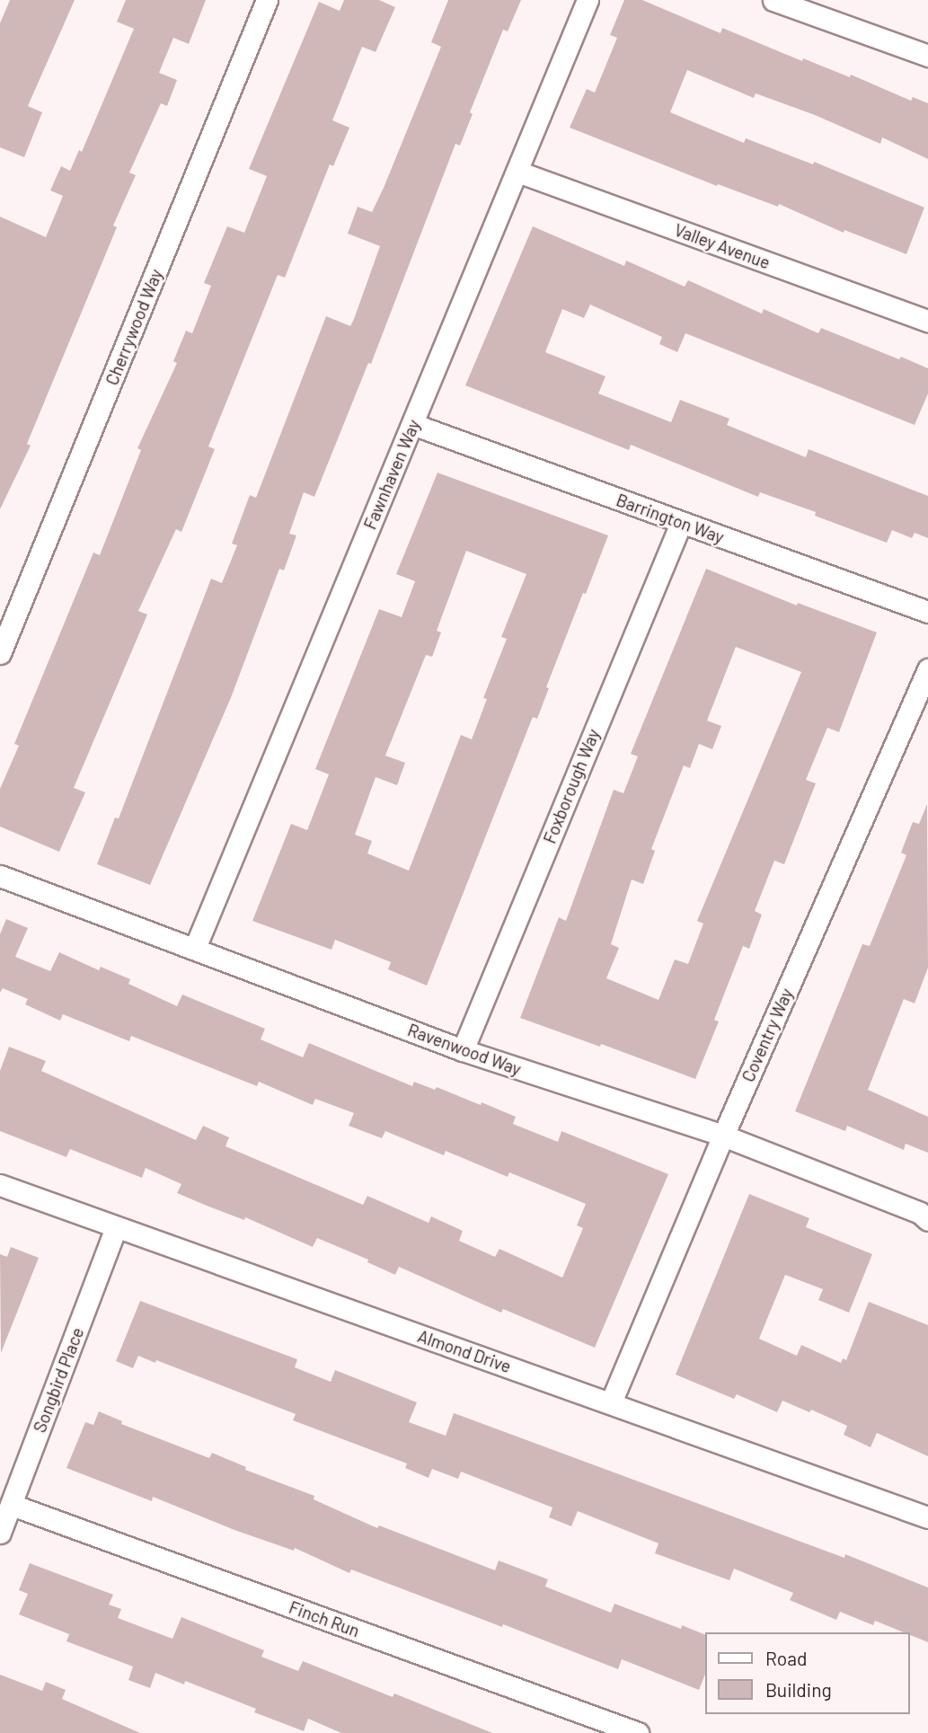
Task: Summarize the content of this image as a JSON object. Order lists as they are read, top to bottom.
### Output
{
  "streets": {
    "street": [
      "Valley Avenue",
      "Cherrywood Way",
      "Fawnhaven Way",
      "Barrington Way",
      "Foxborough Way",
      "Coventry Way",
      "Ravenwood Way",
      "Almond Drive",
      "Songbird Place",
      "Finch Run"
    ]
  },
  "crossings": [
    ["Valley Avenue", "Fawnhaven Way"],
    ["Fawnhaven Way", "Barrington Way"],
    ["Fawnhaven Way", "Ravenwood Way"],
    ["Barrington Way", "Foxborough Way"],
    ["Foxborough Way", "Ravenwood Way"],
    ["Coventry Way", "Ravenwood Way"],
    ["Coventry Way", "Almond Drive"],
    ["Almond Drive", "Songbird Place"],
    ["Songbird Place", "Finch Run"]
  ],
  "legend": ["Road", "Building"]
}
